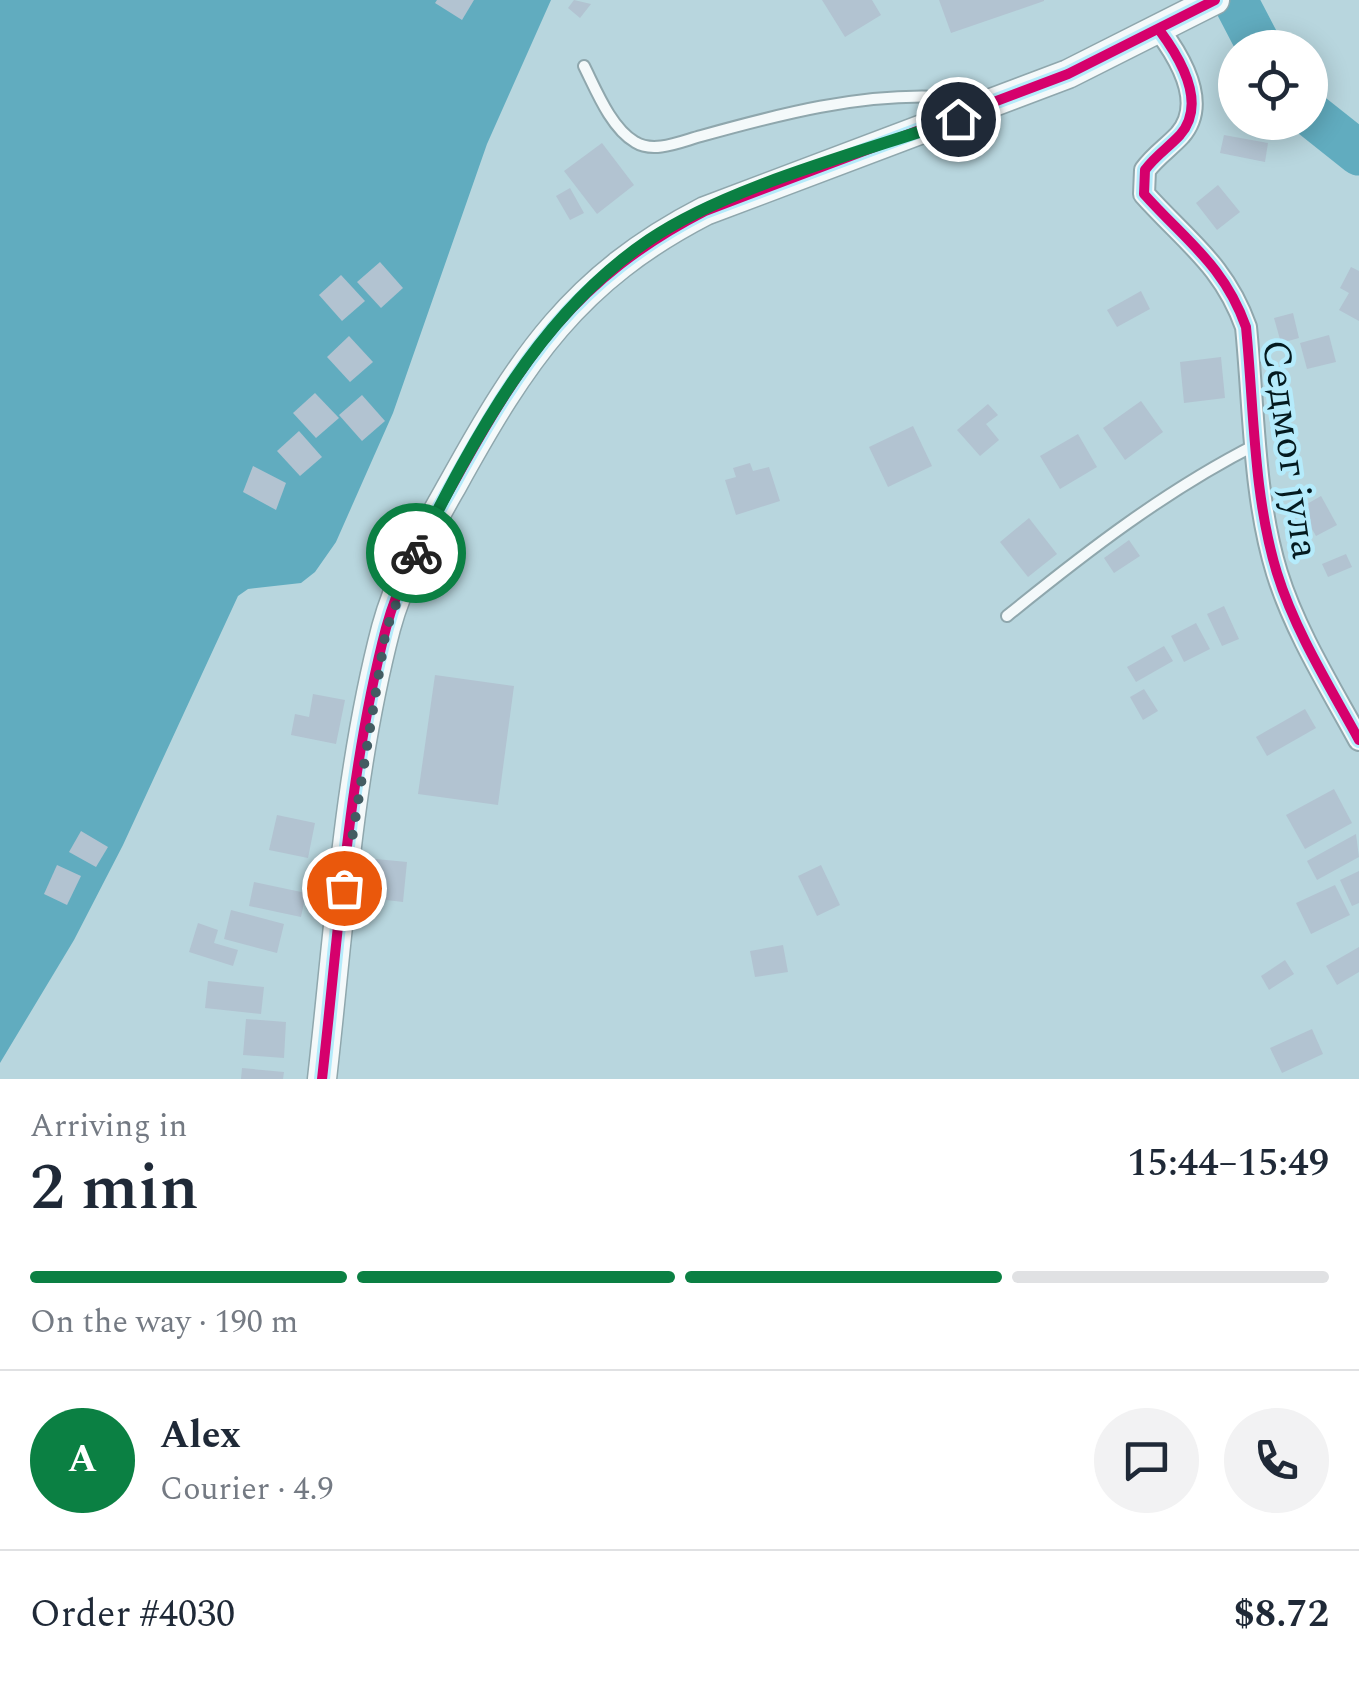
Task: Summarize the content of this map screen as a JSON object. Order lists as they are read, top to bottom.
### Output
{
  "streets": {
    "street": ["Седмог јула"]
  },
  "page": {
    "heading": ["2 min", "Arriving in", "15:44–15:49"],
    "panel": [
      "Alex",
      "Courier · 4.9",
      "Order #4030",
      "$8.72"
    ],
    "bar": "On the way · 190 m",
    "round": "A"
  }
}
